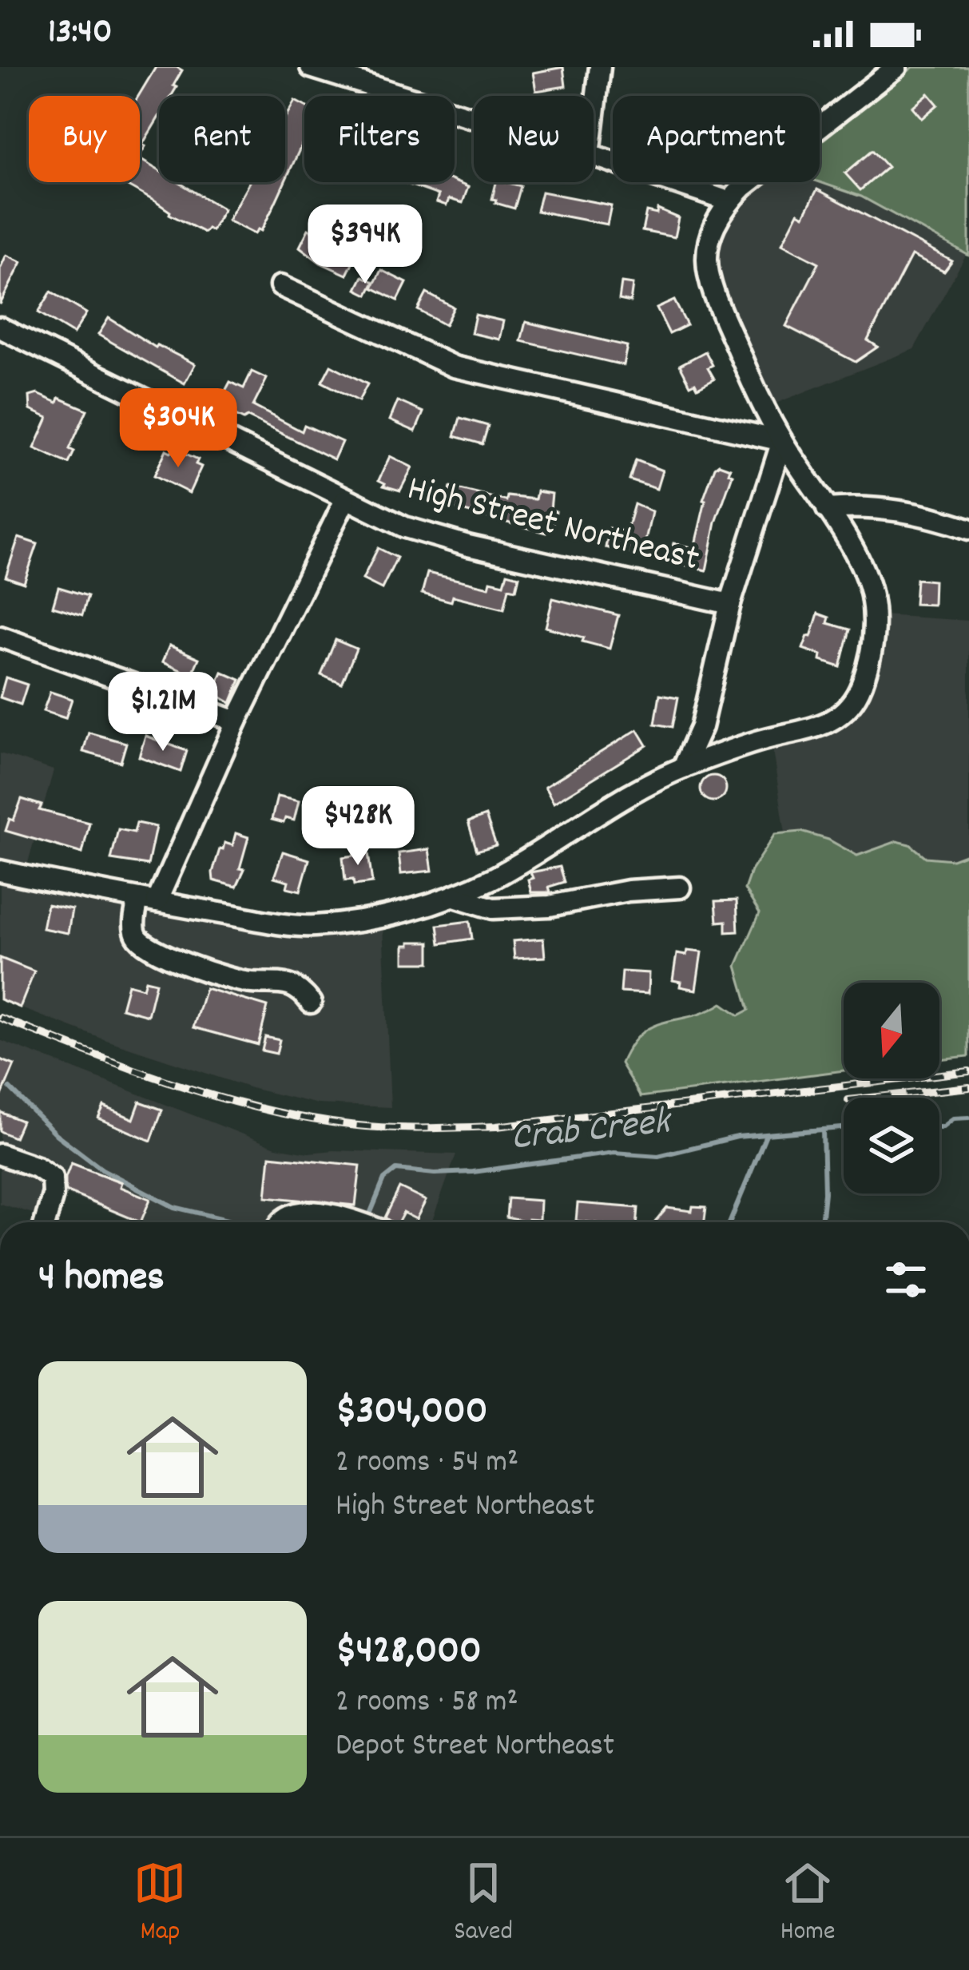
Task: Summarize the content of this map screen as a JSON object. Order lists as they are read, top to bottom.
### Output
{
  "streets": {
    "street": ["High Street Northeast"]
  },
  "water": ["Crab Creek"],
  "north": "bottom",
  "page": {
    "status": "13:40",
    "chip": [
      "Buy",
      "Rent",
      "Filters",
      "New",
      "Apartment"
    ],
    "price": [
      "$394K",
      "$304K",
      "$1.21M",
      "$428K"
    ],
    "heading": "4 homes",
    "list": [
      {
        "name": "$304,000",
        "note": "2 rooms · 54 m² · High Street Northeast"
      },
      {
        "name": "$428,000",
        "note": "2 rooms · 58 m² · Depot Street Northeast"
      }
    ],
    "tabs": ["Map", "Saved", "Home"]
  }
}
